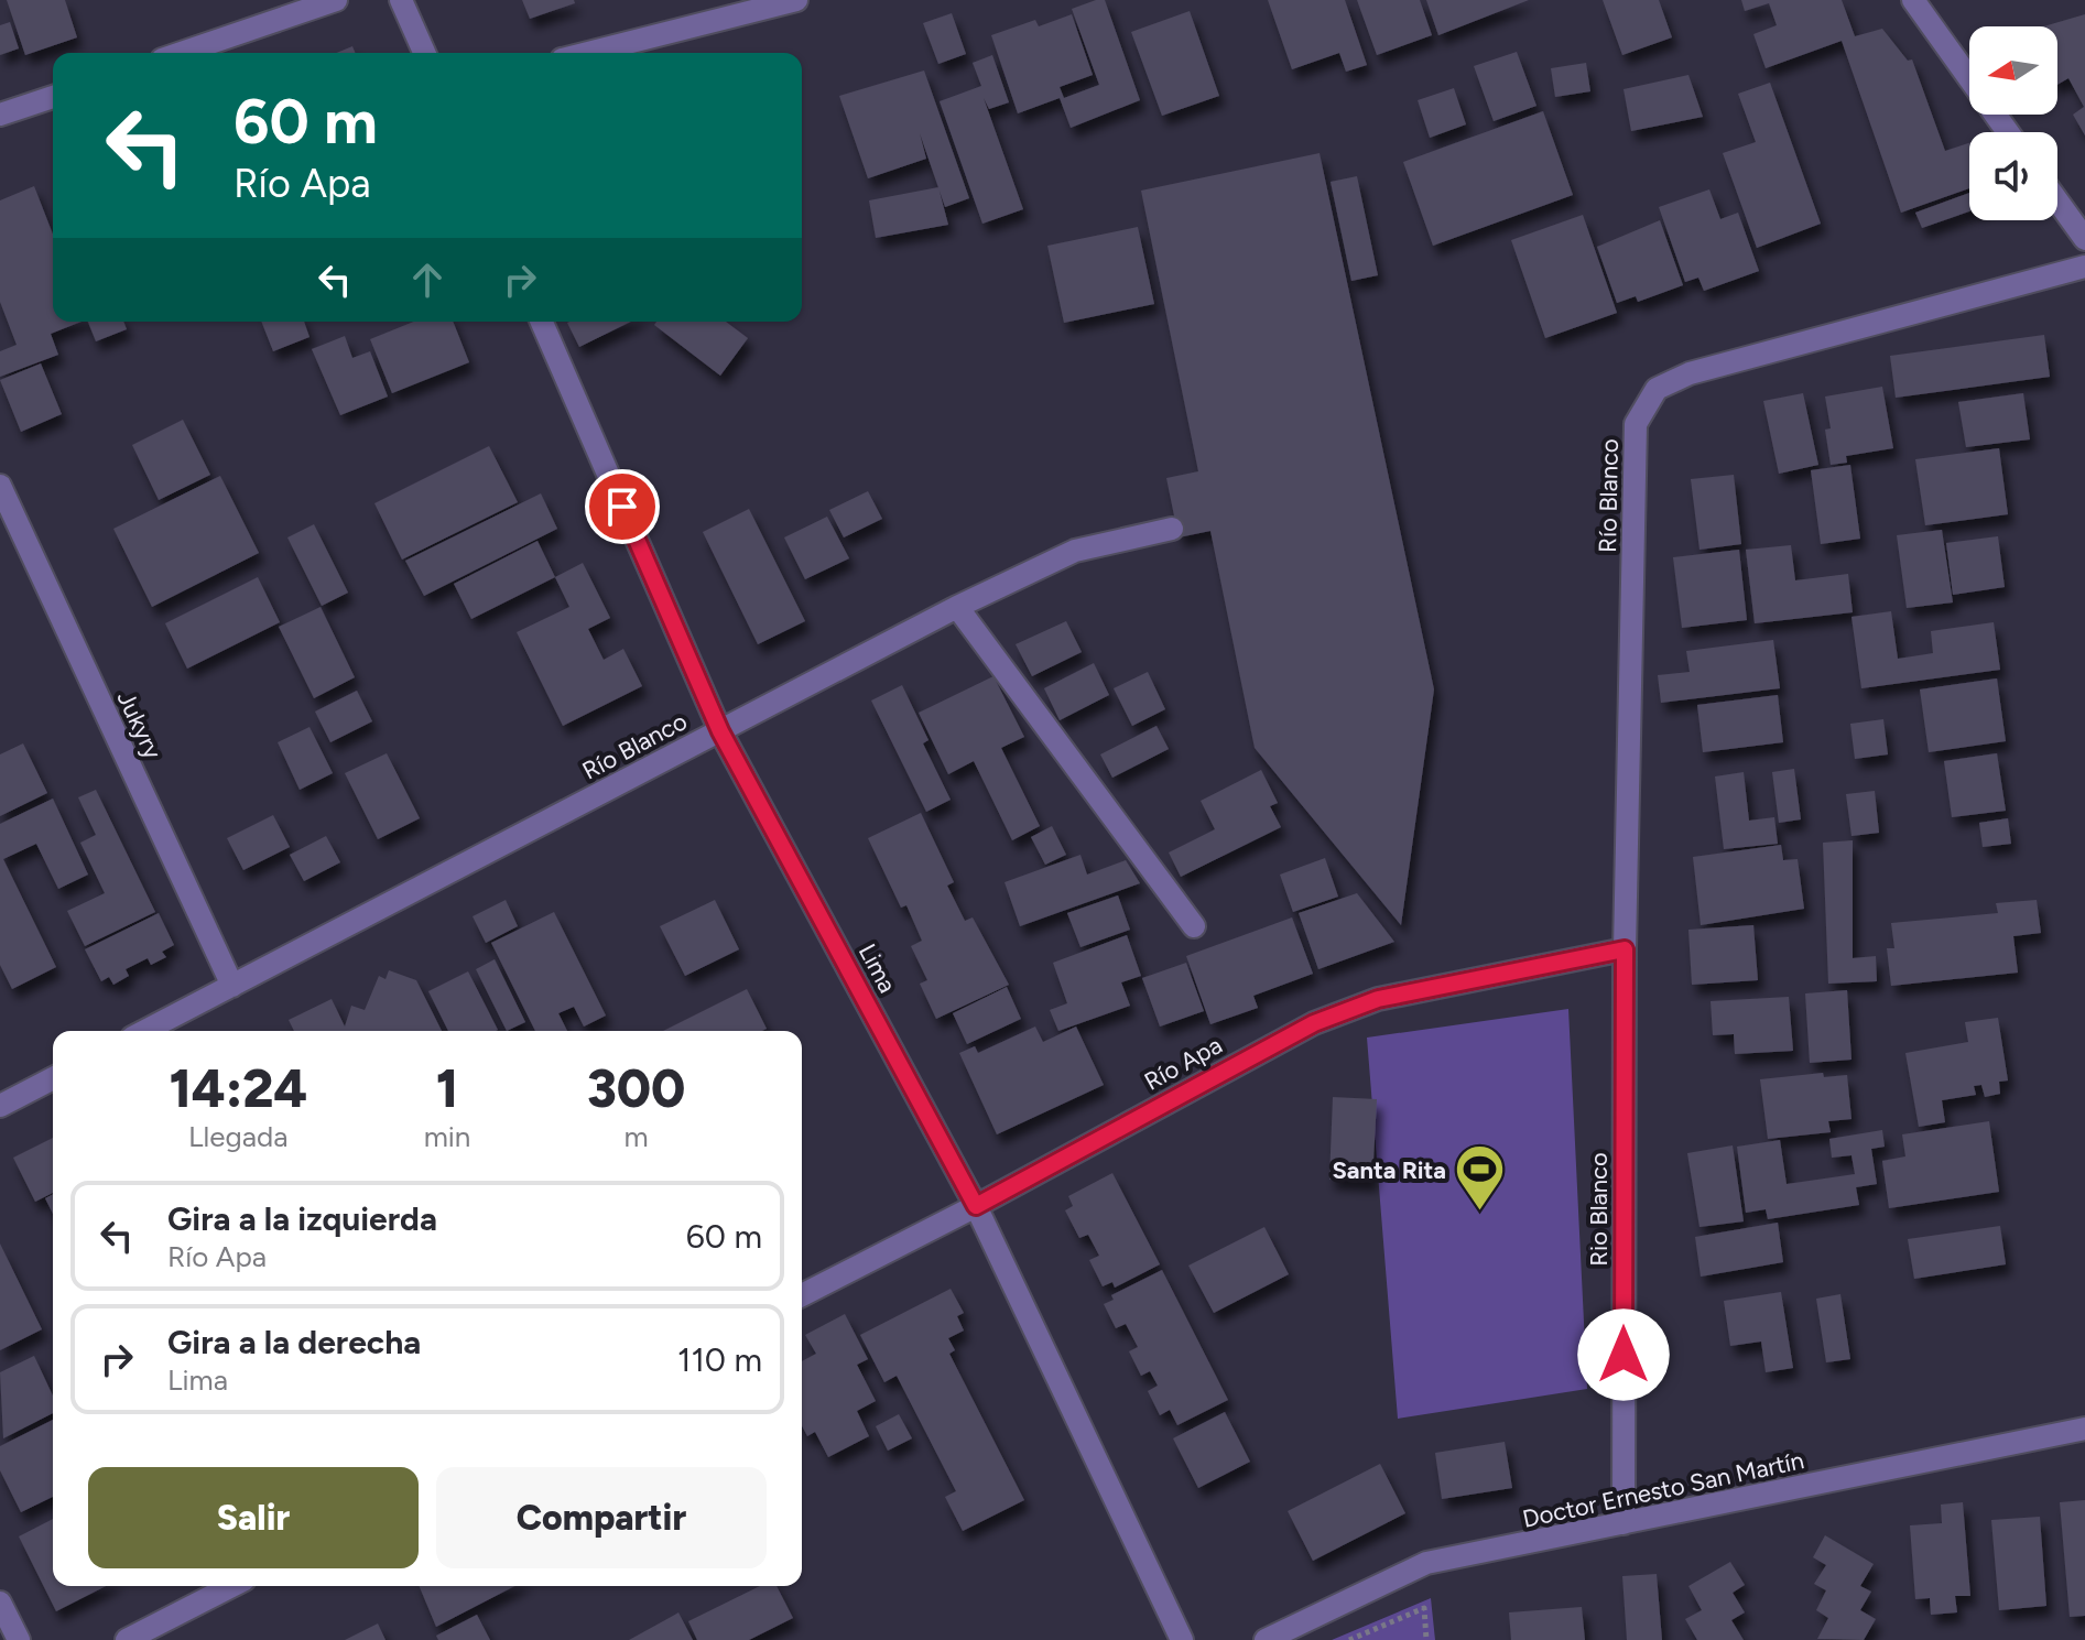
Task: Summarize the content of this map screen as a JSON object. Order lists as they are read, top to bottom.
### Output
{
  "streets": {
    "street": [
      "Río Blanco",
      "Jukyry",
      "Lima",
      "Río Apa",
      "Rio Blanco",
      "Doctor Ernesto San Martín"
    ]
  },
  "crossings": [
    ["Río Blanco", "Jukyry"],
    ["Río Blanco", "Lima"],
    ["Río Blanco", "Río Apa"],
    ["Río Blanco", "Rio Blanco"],
    ["Lima", "Río Apa"],
    ["Río Apa", "Rio Blanco"],
    ["Rio Blanco", "Doctor Ernesto San Martín"]
  ],
  "places": {
    "sports": ["Santa Rita"]
  },
  "north": "left",
  "page": {
    "turn": ["60 m", "Río Apa"],
    "eta": [
      "14:24",
      "Llegada",
      "1",
      "min",
      "300",
      "m"
    ],
    "list": [
      {
        "name": "Gira a la izquierda",
        "note": "Río Apa",
        "value": "60 m"
      },
      {
        "name": "Gira a la derecha",
        "note": "Lima",
        "value": "110 m"
      }
    ],
    "buttons": ["Salir", "Compartir"]
  }
}
